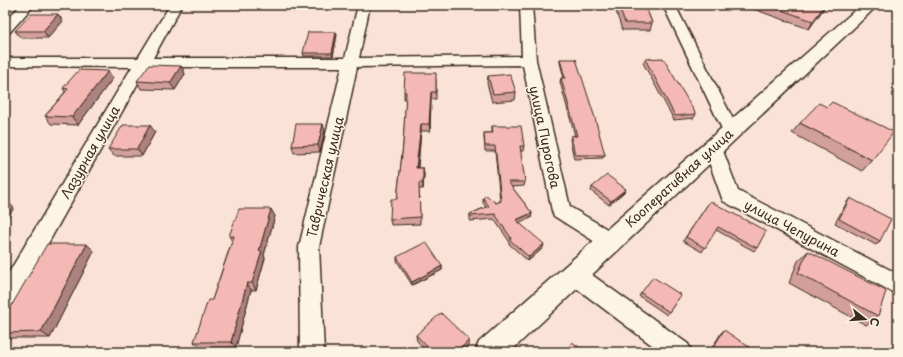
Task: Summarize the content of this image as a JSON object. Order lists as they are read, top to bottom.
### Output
{
  "streets": {
    "street": [
      "улица Пирогова",
      "Лазурная улица",
      "Таврическая улица",
      "Кооперативная улица",
      "улица Чепурина"
    ]
  },
  "crossings": [
    ["улица Пирогова", "Кооперативная улица"],
    ["Кооперативная улица", "улица Чепурина"]
  ],
  "north": "right"
}
